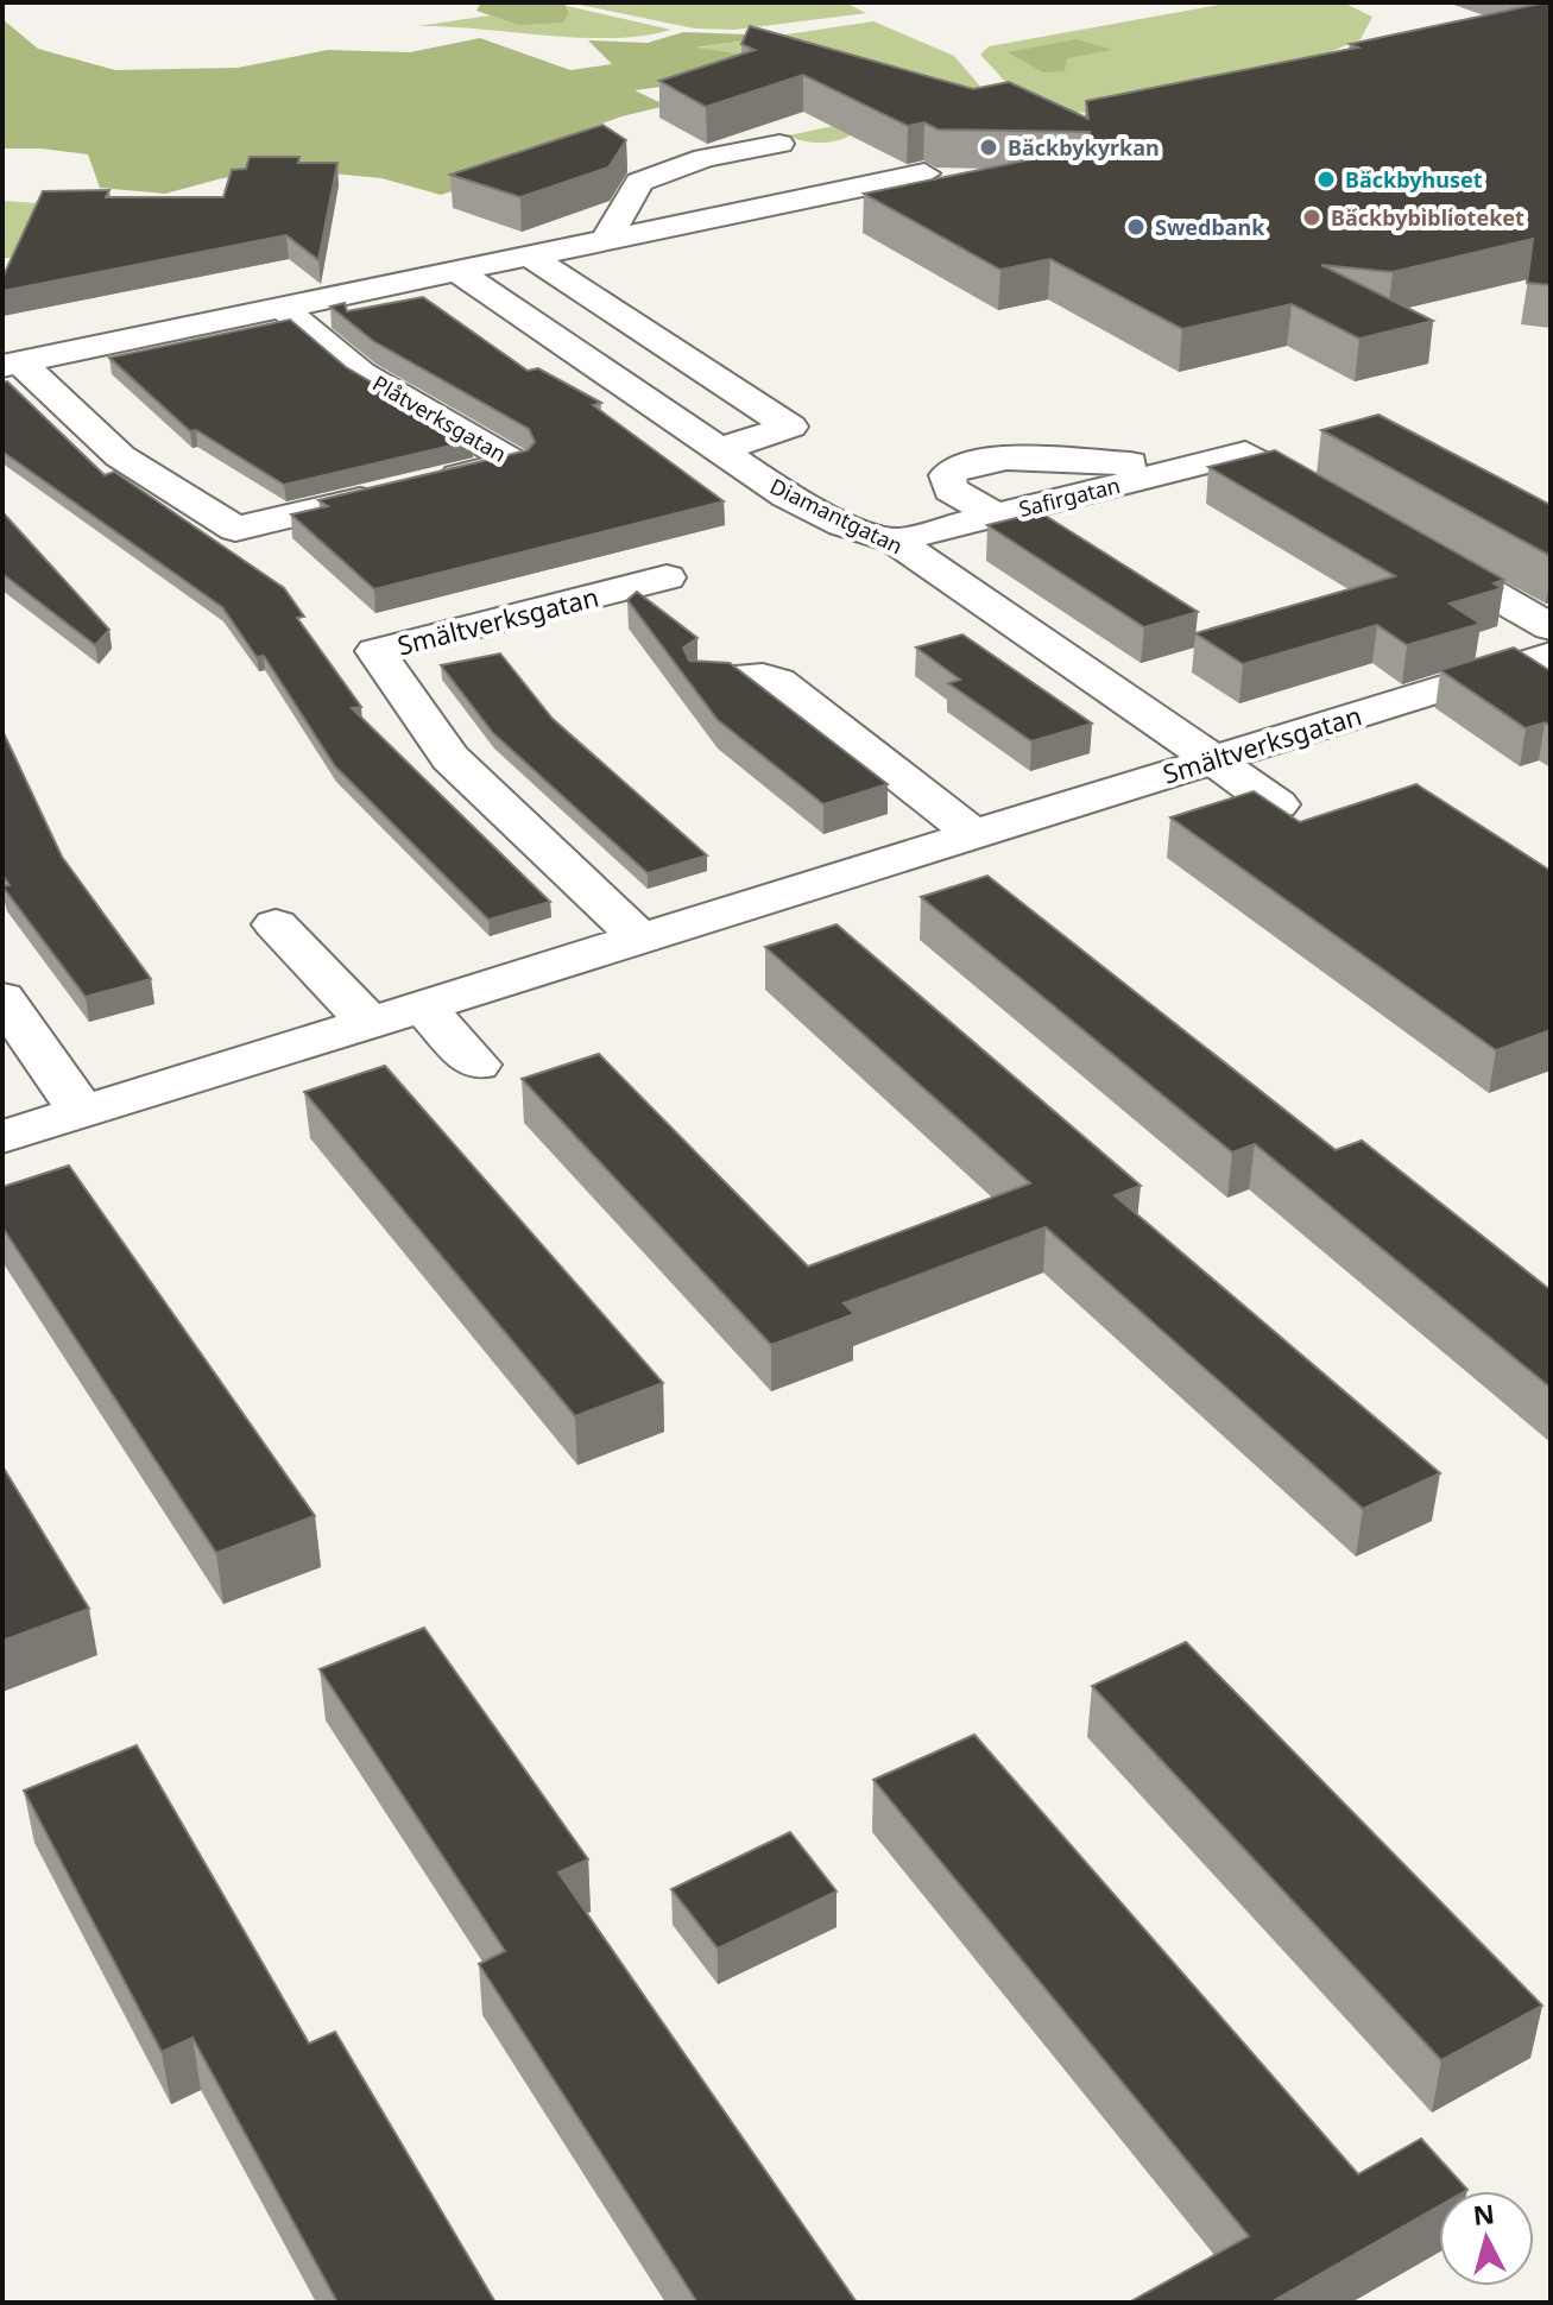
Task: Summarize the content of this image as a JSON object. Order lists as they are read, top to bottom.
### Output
{
  "streets": {
    "street": [
      "Plåtverksgatan",
      "Safirgatan",
      "Diamantgatan",
      "Smältverksgatan"
    ]
  },
  "crossings": [
    ["Plåtverksgatan", "Diamantgatan"],
    ["Safirgatan", "Diamantgatan"],
    ["Diamantgatan", "Smältverksgatan"]
  ],
  "places": [
    "Bäckbykyrkan",
    "Bäckbyhuset",
    "Bäckbybiblioteket",
    "Swedbank"
  ],
  "north": "top"
}
